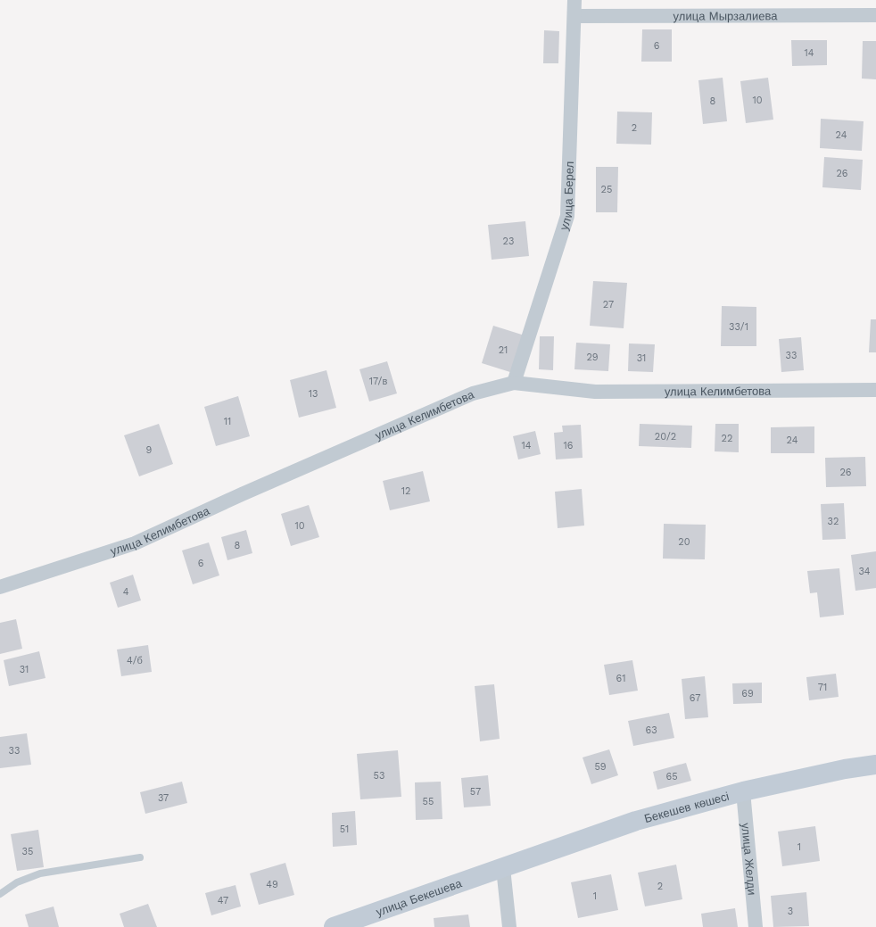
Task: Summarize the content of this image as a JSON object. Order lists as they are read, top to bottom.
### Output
{
  "streets": {
    "main road": ["Бекешев көшесі", "улица Бекешева"],
    "street": [
      "улица Мырзалиева",
      "улица Берел",
      "улица Келимбетова",
      "улица Желди"
    ]
  },
  "crossings": [
    ["улица Мырзалиева", "улица Берел"],
    ["улица Берел", "улица Келимбетова"],
    ["Бекешев көшесі", "улица Желди"],
    ["Бекешев көшесі", "улица Бекешева"]
  ],
  "house_numbers": [
    "6",
    "14",
    "10",
    "8",
    "2",
    "24",
    "26",
    "25",
    "23",
    "27",
    "33/1",
    "21",
    "33",
    "29",
    "31",
    "17/в",
    "13",
    "11",
    "20/2",
    "22",
    "24",
    "14",
    "16",
    "9",
    "26",
    "12",
    "32",
    "10",
    "20",
    "8",
    "6",
    "34",
    "4",
    "4/б",
    "31",
    "61",
    "71",
    "69",
    "67",
    "63",
    "33",
    "59",
    "53",
    "65",
    "57",
    "37",
    "55",
    "51",
    "1",
    "35",
    "49",
    "2",
    "1",
    "47",
    "3"
  ]
}
